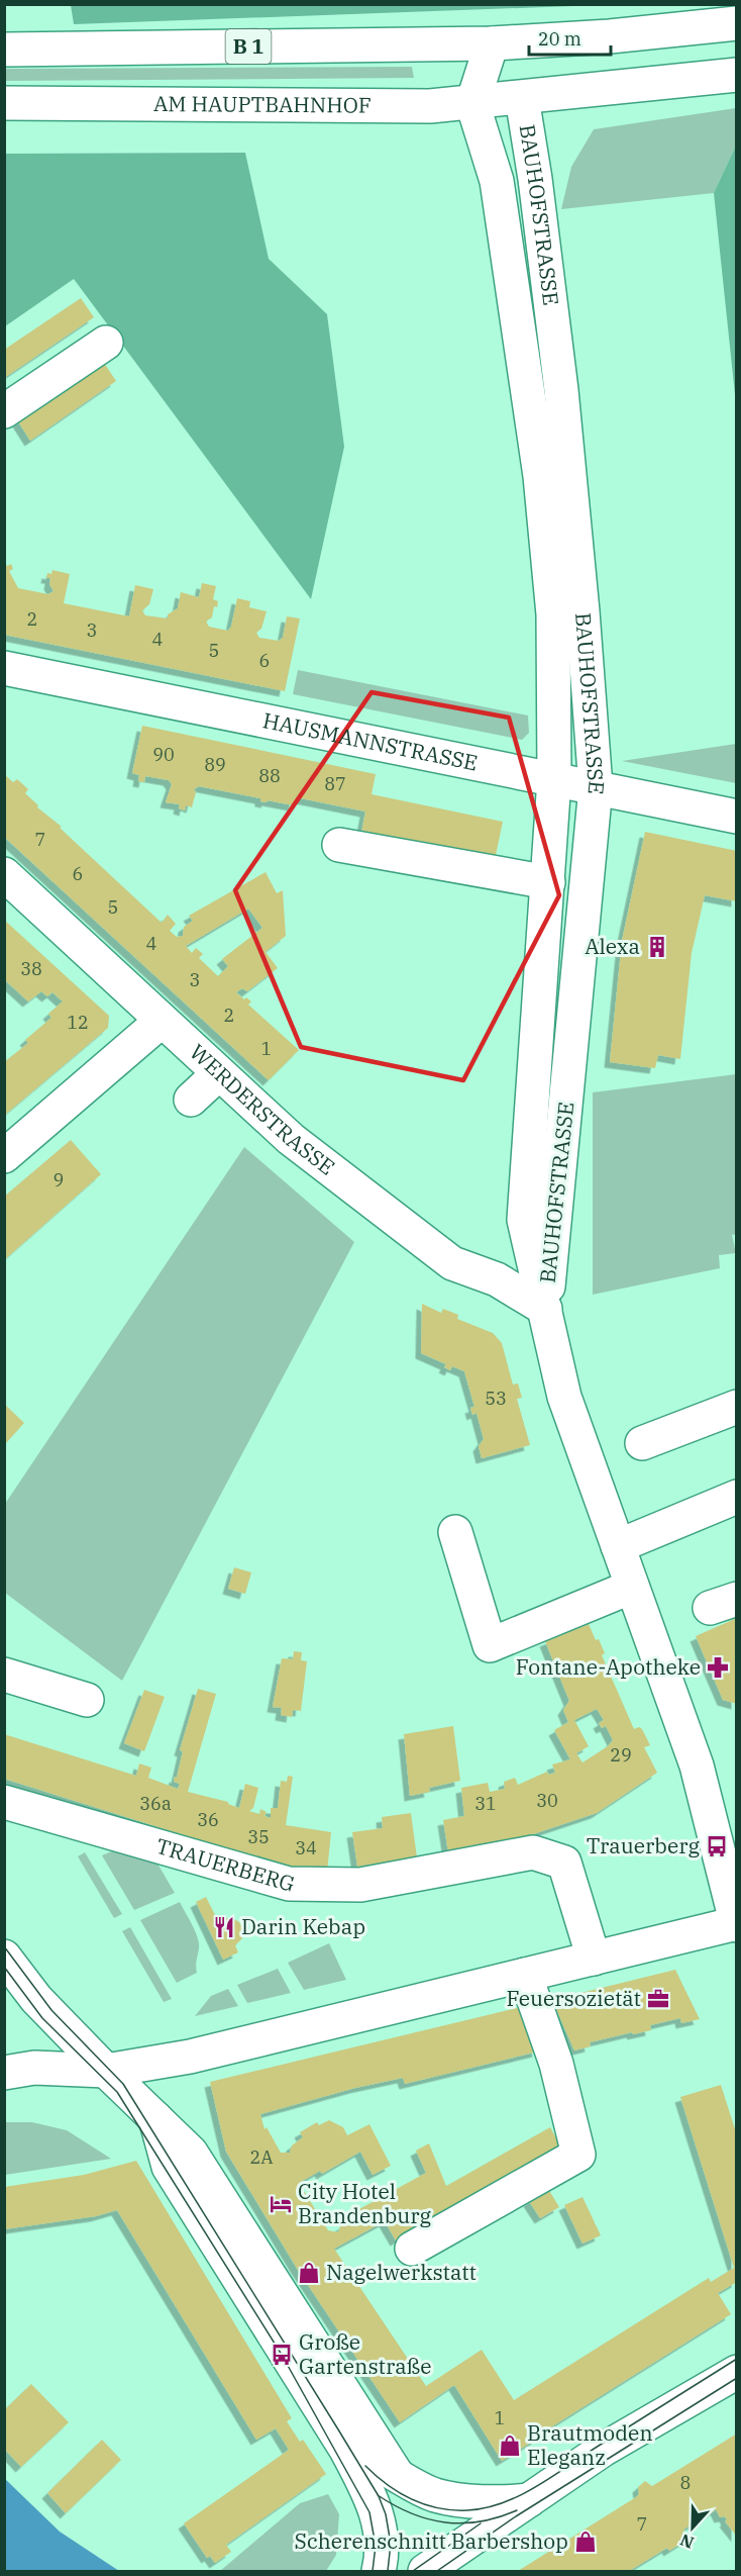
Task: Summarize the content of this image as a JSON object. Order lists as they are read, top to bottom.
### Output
{
  "streets": {
    "street": [
      "B 1",
      "AM HAUPTBAHNHOF",
      "BAUHOFSTRASSE",
      "HAUSMANNSTRASSE",
      "WERDERSTRASSE",
      "TRAUERBERG"
    ]
  },
  "crossings": [
    ["B 1", "BAUHOFSTRASSE"],
    ["AM HAUPTBAHNHOF", "BAUHOFSTRASSE"],
    ["BAUHOFSTRASSE", "HAUSMANNSTRASSE"],
    ["BAUHOFSTRASSE", "WERDERSTRASSE"]
  ],
  "places": {
    "building": ["Alexa"],
    "pharmacy": ["Fontane-Apotheke"],
    "bus stop": ["Trauerberg", "Große Gartenstraße"],
    "restaurant": ["Darin Kebap"],
    "office": ["Feuersozietät"],
    "hotel": ["City Hotel Brandenburg"],
    "shop": ["Nagelwerkstatt", "Brautmoden Eleganz", "Scherenschnitt Barbershop"]
  },
  "house_numbers": [
    "2",
    "3",
    "4",
    "5",
    "6",
    "90",
    "89",
    "88",
    "87",
    "7",
    "6",
    "5",
    "4",
    "38",
    "3",
    "2",
    "12",
    "1",
    "9",
    "53",
    "29",
    "30",
    "36a",
    "31",
    "36",
    "35",
    "34",
    "2A",
    "1",
    "8",
    "7"
  ],
  "scale_bar": "20 m",
  "north": "bottom"
}
